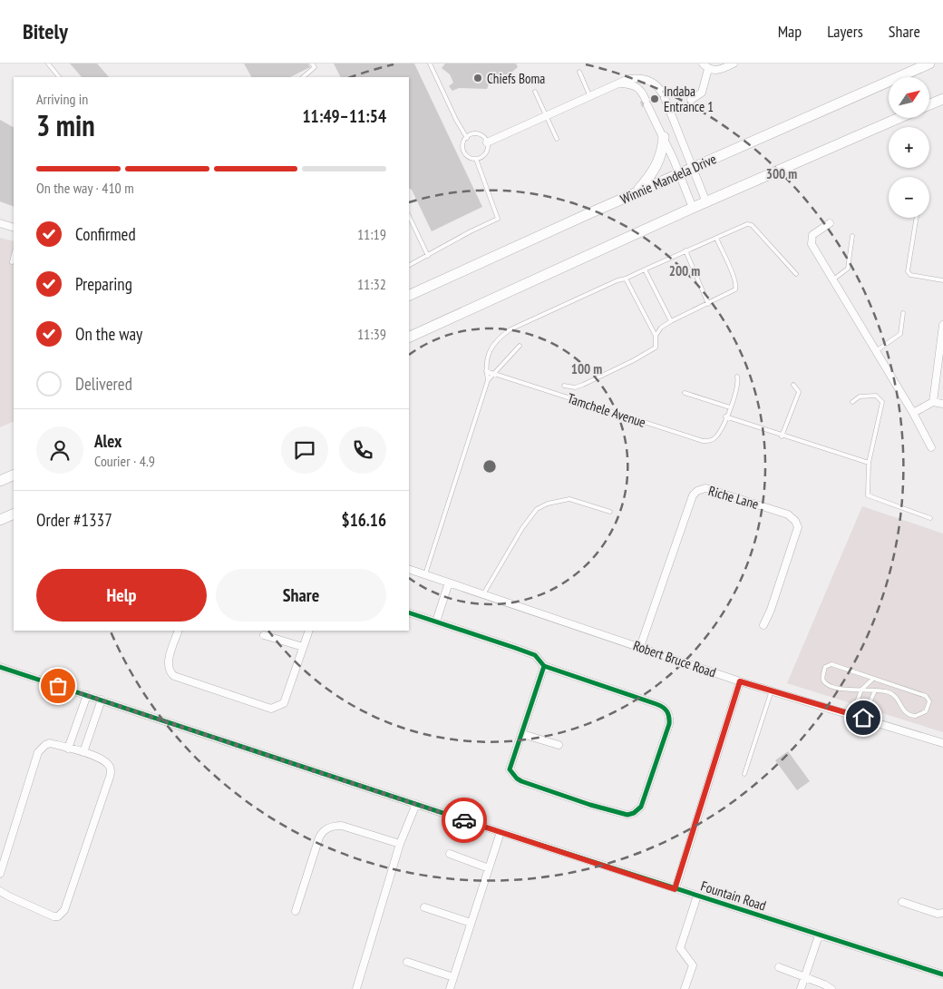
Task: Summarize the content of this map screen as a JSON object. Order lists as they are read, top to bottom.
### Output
{
  "streets": {
    "main road": ["Winnie Mandela Drive"],
    "street": ["Riche Lane", "Robert Bruce Road", "Fountain Road"],
    "lane": ["Tamchele Avenue"]
  },
  "crossings": [
    ["Riche Lane", "Robert Bruce Road"]
  ],
  "places": ["Chiefs Boma", "Indaba Entrance 1"],
  "north": "top right",
  "page": {
    "header": "Bitely",
    "nav": ["Map", "Layers", "Share"],
    "map_buttons": ["+", "−"],
    "heading": ["3 min", "Arriving in", "11:49–11:54"],
    "panel": [
      "Alex",
      "Courier · 4.9",
      "Order #1337",
      "$16.16"
    ],
    "bar": "On the way · 410 m",
    "list": [
      ["Confirmed", "11:19"],
      ["Preparing", "11:32"],
      ["On the way", "11:39"],
      "Delivered"
    ],
    "buttons": ["Help", "Share"]
  },
  "rings": ["300 m", "200 m", "100 m"]
}
